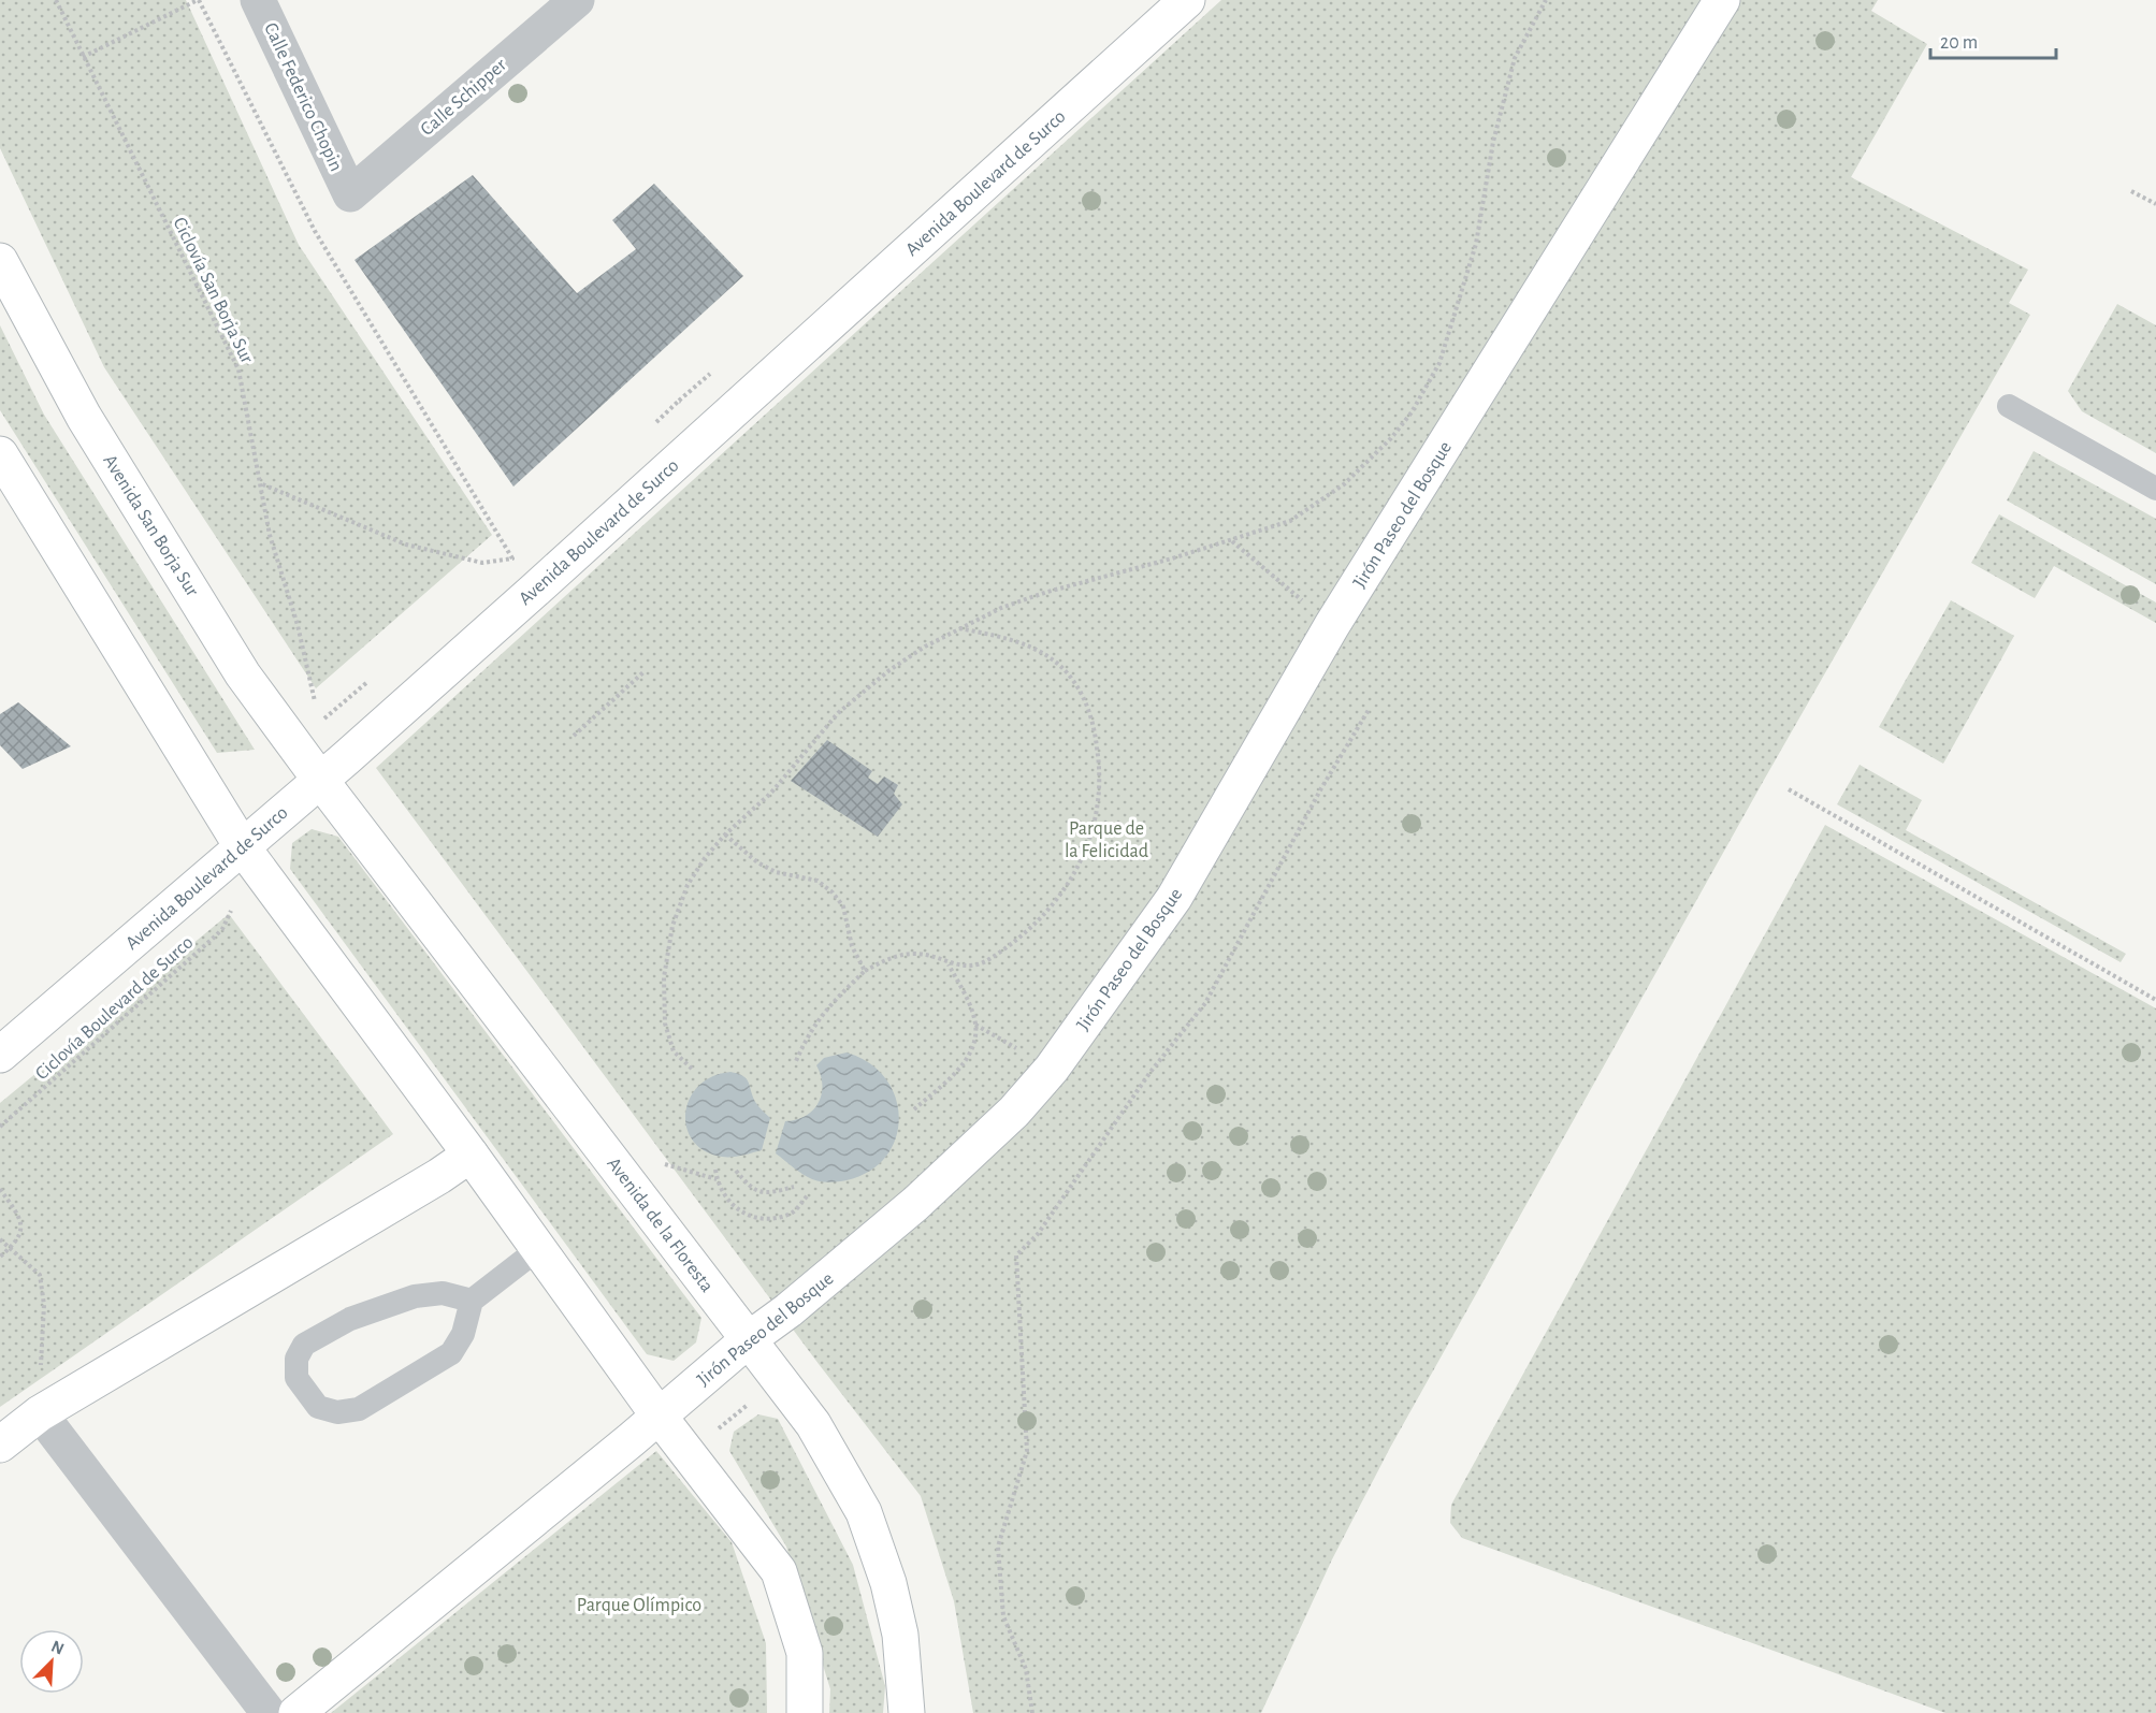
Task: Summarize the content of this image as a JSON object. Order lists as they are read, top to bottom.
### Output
{
  "streets": {
    "street": [
      "Calle Federico Chopin",
      "Calle Schipper",
      "Avenida Boulevard de Surco",
      "Jirón Paseo del Bosque",
      "Avenida San Borja Sur",
      "Avenida de la Floresta"
    ],
    "path": ["Ciclovía San Borja Sur", "Ciclovía Boulevard de Surco"]
  },
  "crossings": [
    ["Calle Federico Chopin", "Calle Schipper"],
    ["Avenida Boulevard de Surco", "Avenida San Borja Sur"],
    ["Avenida Boulevard de Surco", "Avenida de la Floresta"],
    ["Jirón Paseo del Bosque", "Avenida de la Floresta"],
    ["Avenida San Borja Sur", "Avenida de la Floresta"]
  ],
  "parks": ["Parque de la Felicidad", "Parque Olímpico"],
  "scale_bar": "20 m",
  "north": "top right"
}
